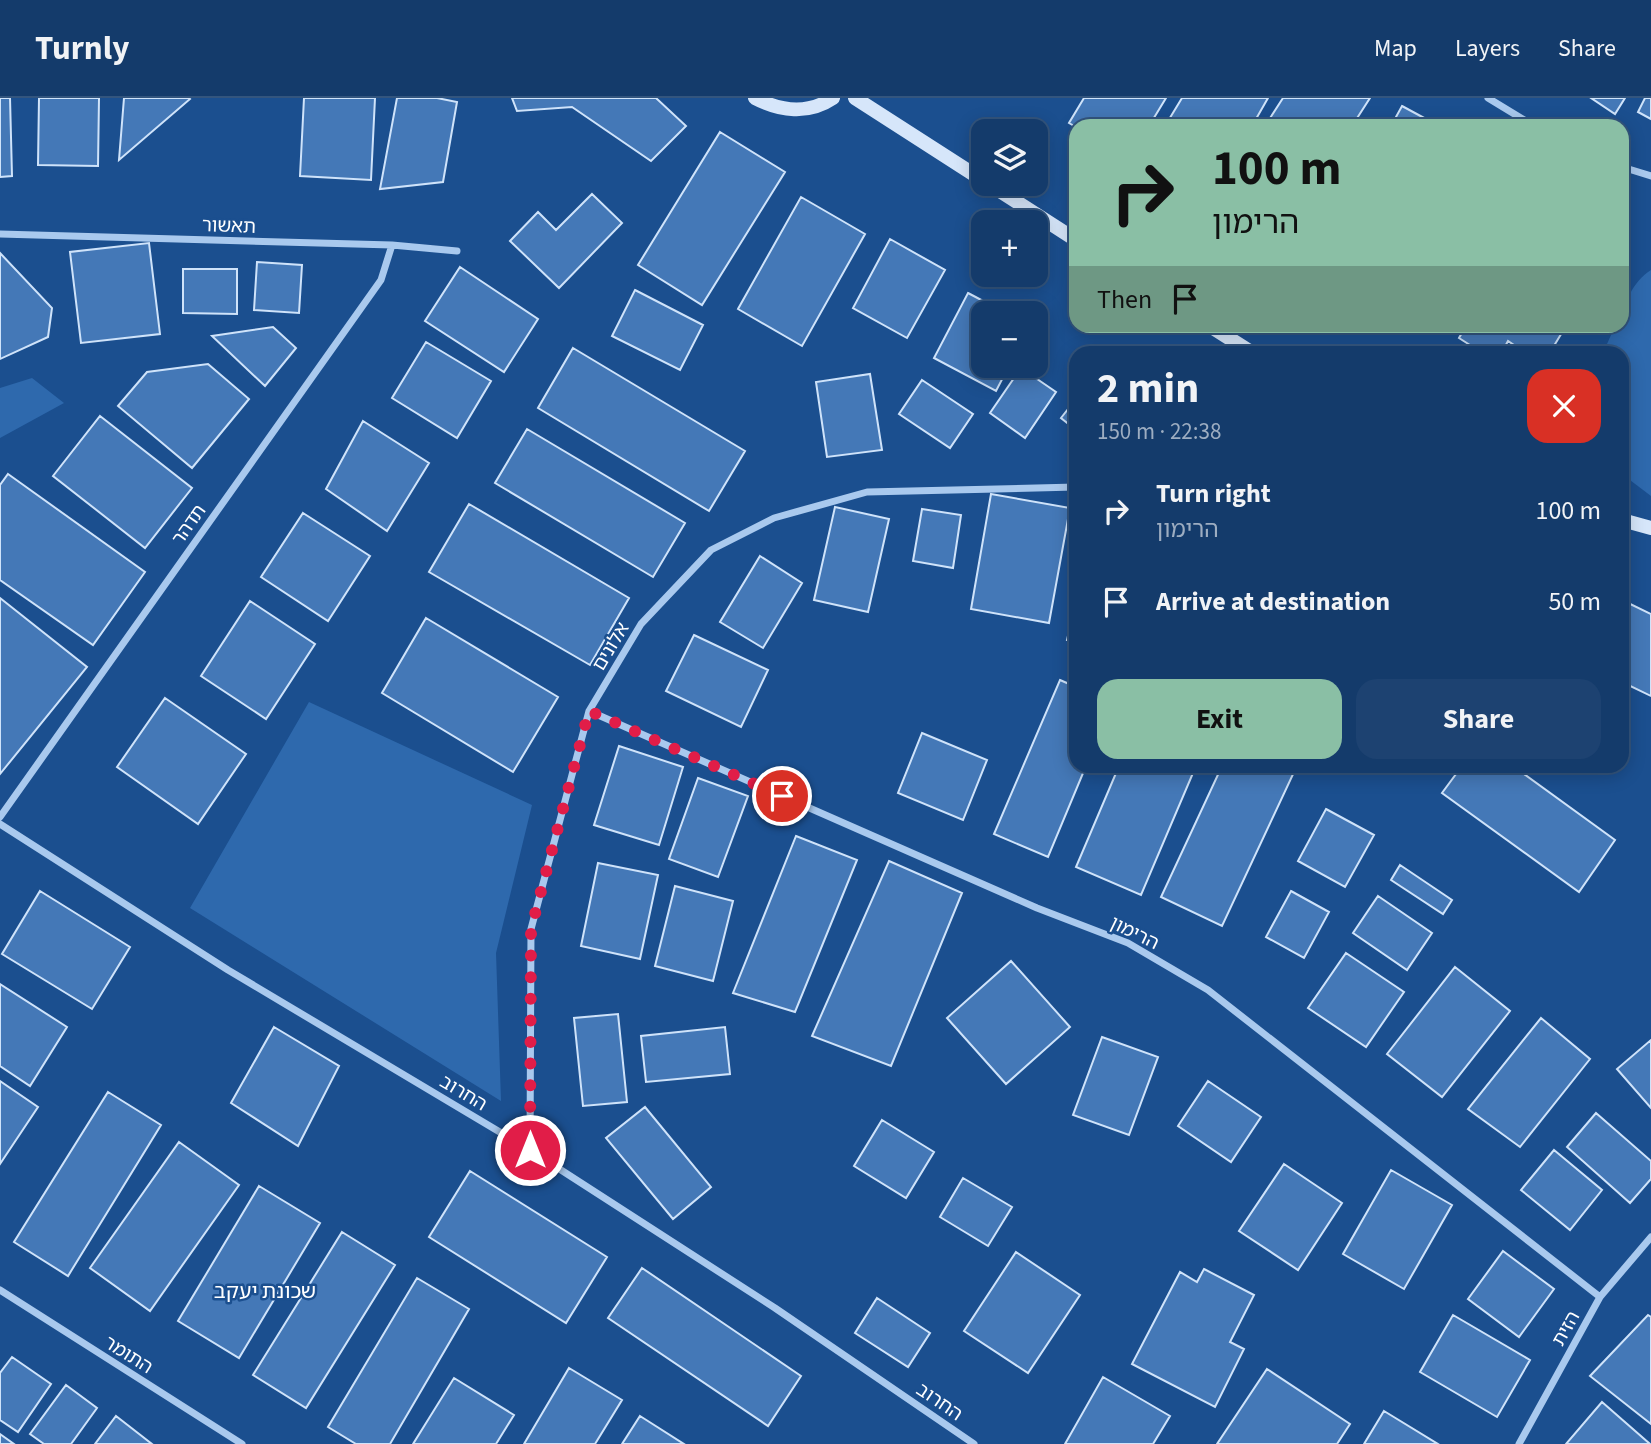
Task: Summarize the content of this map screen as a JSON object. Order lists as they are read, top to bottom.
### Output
{
  "streets": {
    "street": [
      "תאשור",
      "תדהר",
      "אלונים",
      "הרימון",
      "החרוב",
      "הזית",
      "התומר"
    ]
  },
  "crossings": [
    ["תאשור", "תדהר"],
    ["אלונים", "הרימון"],
    ["אלונים", "החרוב"],
    ["הרימון", "הזית"]
  ],
  "districts": ["שכונת יעקב"],
  "page": {
    "header": "Turnly",
    "nav": ["Map", "Layers", "Share"],
    "map_buttons": ["+", "−"],
    "turn": ["100 m", "הרימון"],
    "then": "Then",
    "heading": ["2 min", "150 m · 22:38"],
    "list": [
      {
        "name": "Turn right",
        "note": "הרימון",
        "value": "100 m"
      },
      {
        "name": "Arrive at destination",
        "value": "50 m"
      }
    ],
    "buttons": ["Exit", "Share"]
  }
}
